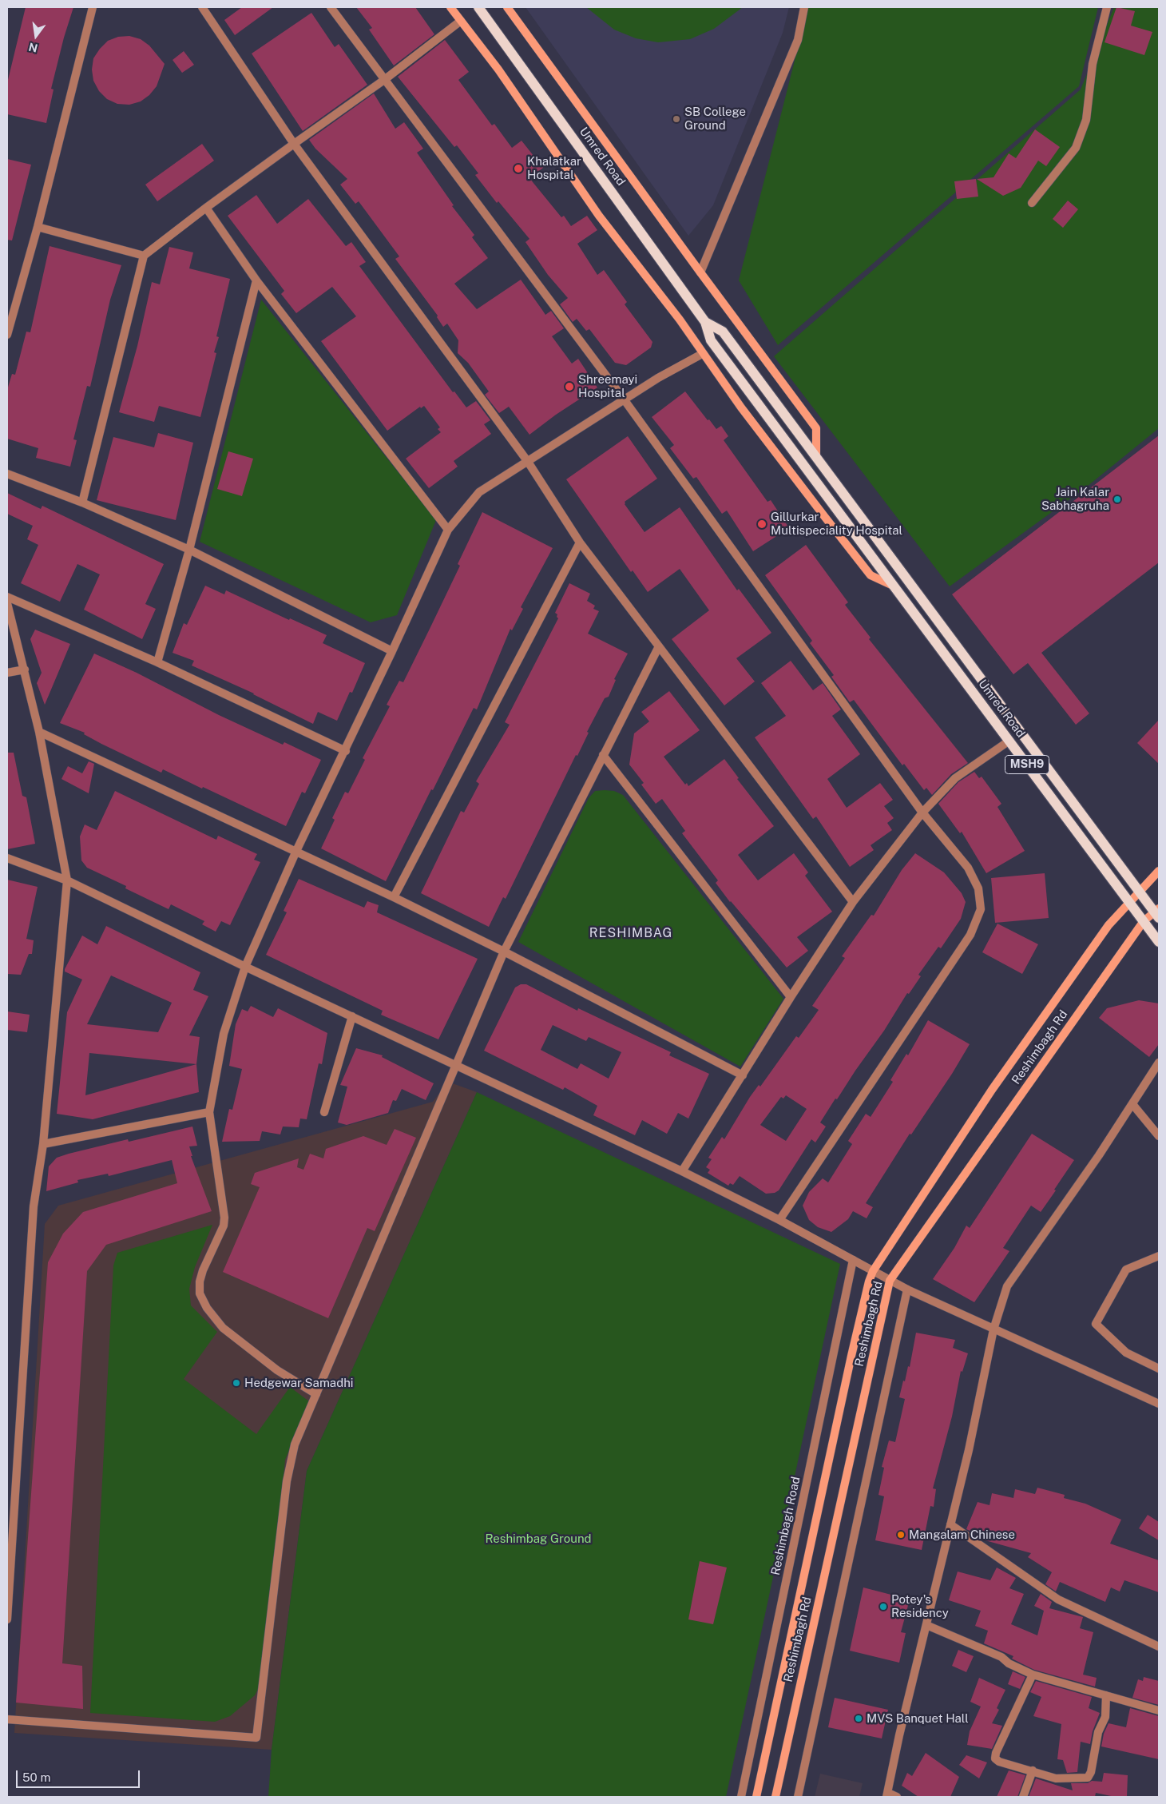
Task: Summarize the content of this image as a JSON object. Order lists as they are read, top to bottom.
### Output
{
  "streets": {
    "main road": ["Umred Road", "MSH9", "Reshimbagh Rd"],
    "street": ["Reshimbagh Road"]
  },
  "crossings": [
    ["Umred Road", "Reshimbagh Rd"]
  ],
  "districts": ["RESHIMBAG"],
  "parks": ["Reshimbag Ground"],
  "places": [
    "SB College Ground",
    "Khalatkar Hospital",
    "Shreemayi Hospital",
    "Jain Kalar Sabhagruha",
    "Gillurkar Multispeciality Hospital",
    "Hedgewar Samadhi",
    "Mangalam Chinese",
    "Potey's Residency",
    "MVS Banquet Hall"
  ],
  "scale_bar": "50 m",
  "north": "bottom"
}
